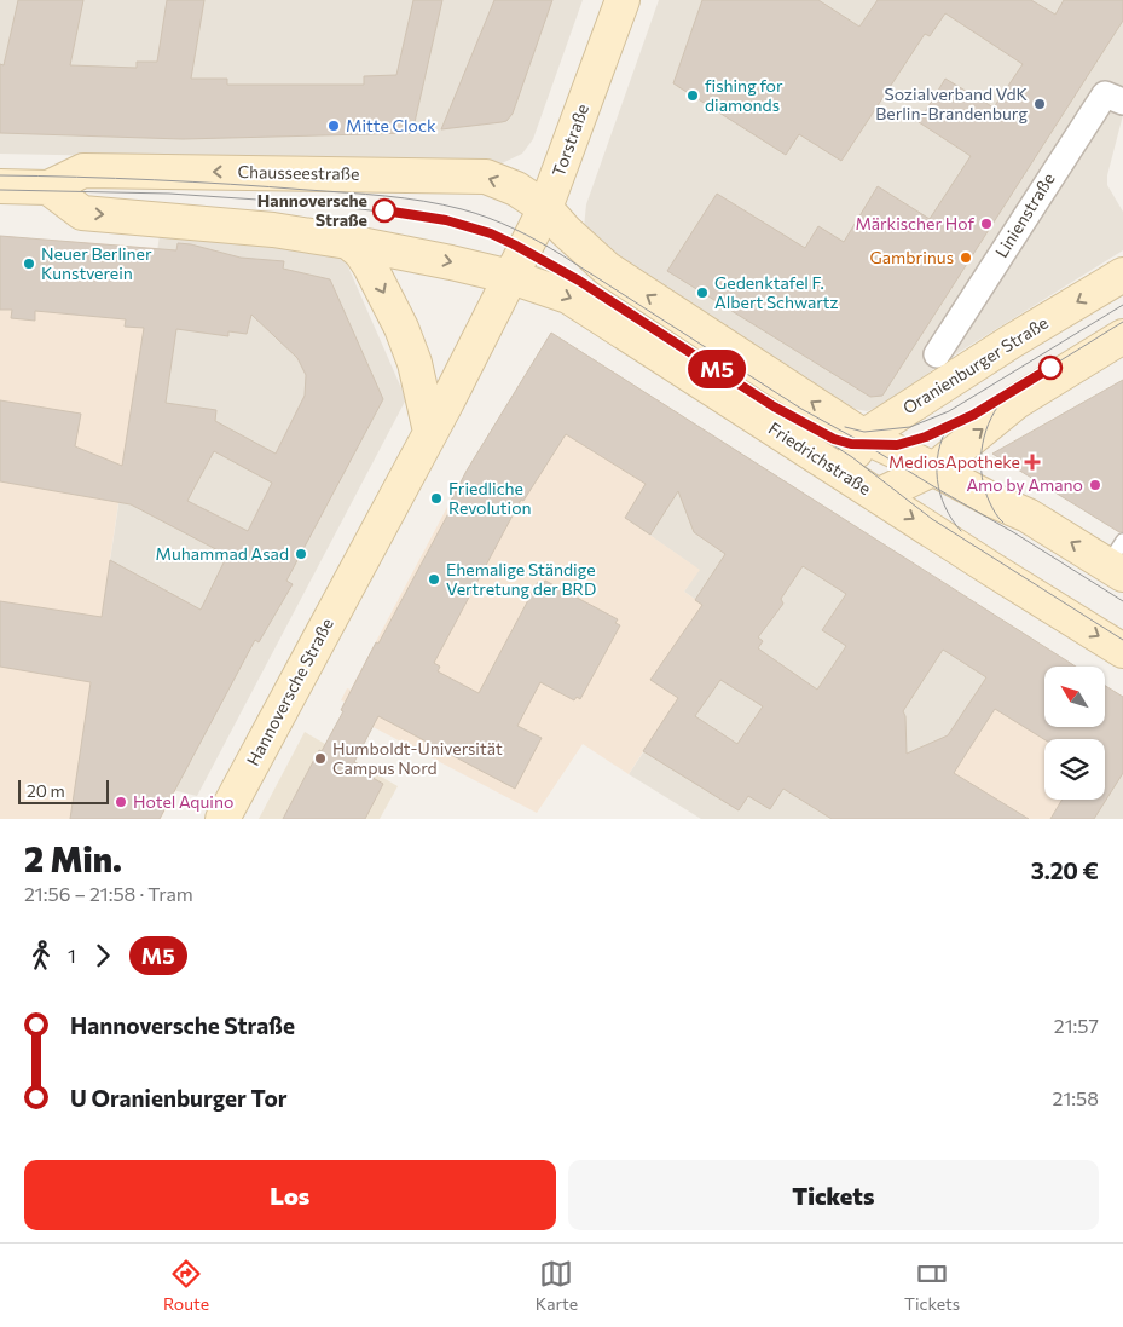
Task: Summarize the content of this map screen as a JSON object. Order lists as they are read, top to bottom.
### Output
{
  "streets": {
    "main road": [
      "Torstraße",
      "Chausseestraße",
      "Oranienburger Straße",
      "Friedrichstraße",
      "Hannoversche Straße"
    ],
    "street": ["Linienstraße"]
  },
  "crossings": [
    ["Torstraße", "Chausseestraße"],
    ["Torstraße", "Friedrichstraße"],
    ["Torstraße", "Hannoversche Straße"],
    ["Oranienburger Straße", "Friedrichstraße"],
    ["Friedrichstraße", "Hannoversche Straße"]
  ],
  "places": {
    "other": [
      "fishing for diamonds",
      "Sozialverband VdK Berlin-Brandenburg",
      "Mitte Clock",
      "Hannoversche Straße",
      "Märkischer Hof",
      "Gambrinus",
      "Neuer Berliner Kunstverein",
      "Gedenktafel F. Albert Schwartz",
      "Amo by Amano",
      "Friedliche Revolution",
      "Muhammad Asad",
      "Ehemalige Ständige Vertretung der BRD",
      "Humboldt-Universität Campus Nord",
      "Hotel Aquino"
    ],
    "health": ["MediosApotheke"]
  },
  "lines": ["tram line M5"],
  "scale_bar": "20 m",
  "north": "top left",
  "page": {
    "on_map": "M5",
    "scale": "20 m",
    "heading": ["2 Min.", "21:56 – 21:58 · Tram", "3.20 €"],
    "legs": ["1", "M5"],
    "list": [
      {
        "name": "Hannoversche Straße",
        "value": "21:57"
      },
      {
        "name": "U Oranienburger Tor",
        "value": "21:58"
      }
    ],
    "buttons": ["Los", "Tickets"],
    "tabs": ["Route", "Karte", "Tickets"]
  }
}
